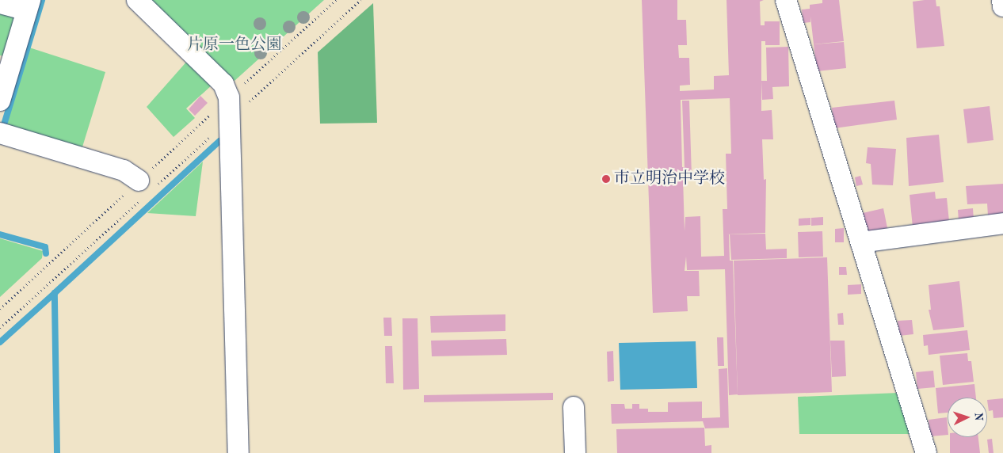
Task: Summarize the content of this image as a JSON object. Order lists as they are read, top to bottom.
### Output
{
  "parks": ["片原一色公園"],
  "places": ["市立明治中学校"],
  "north": "right"
}
